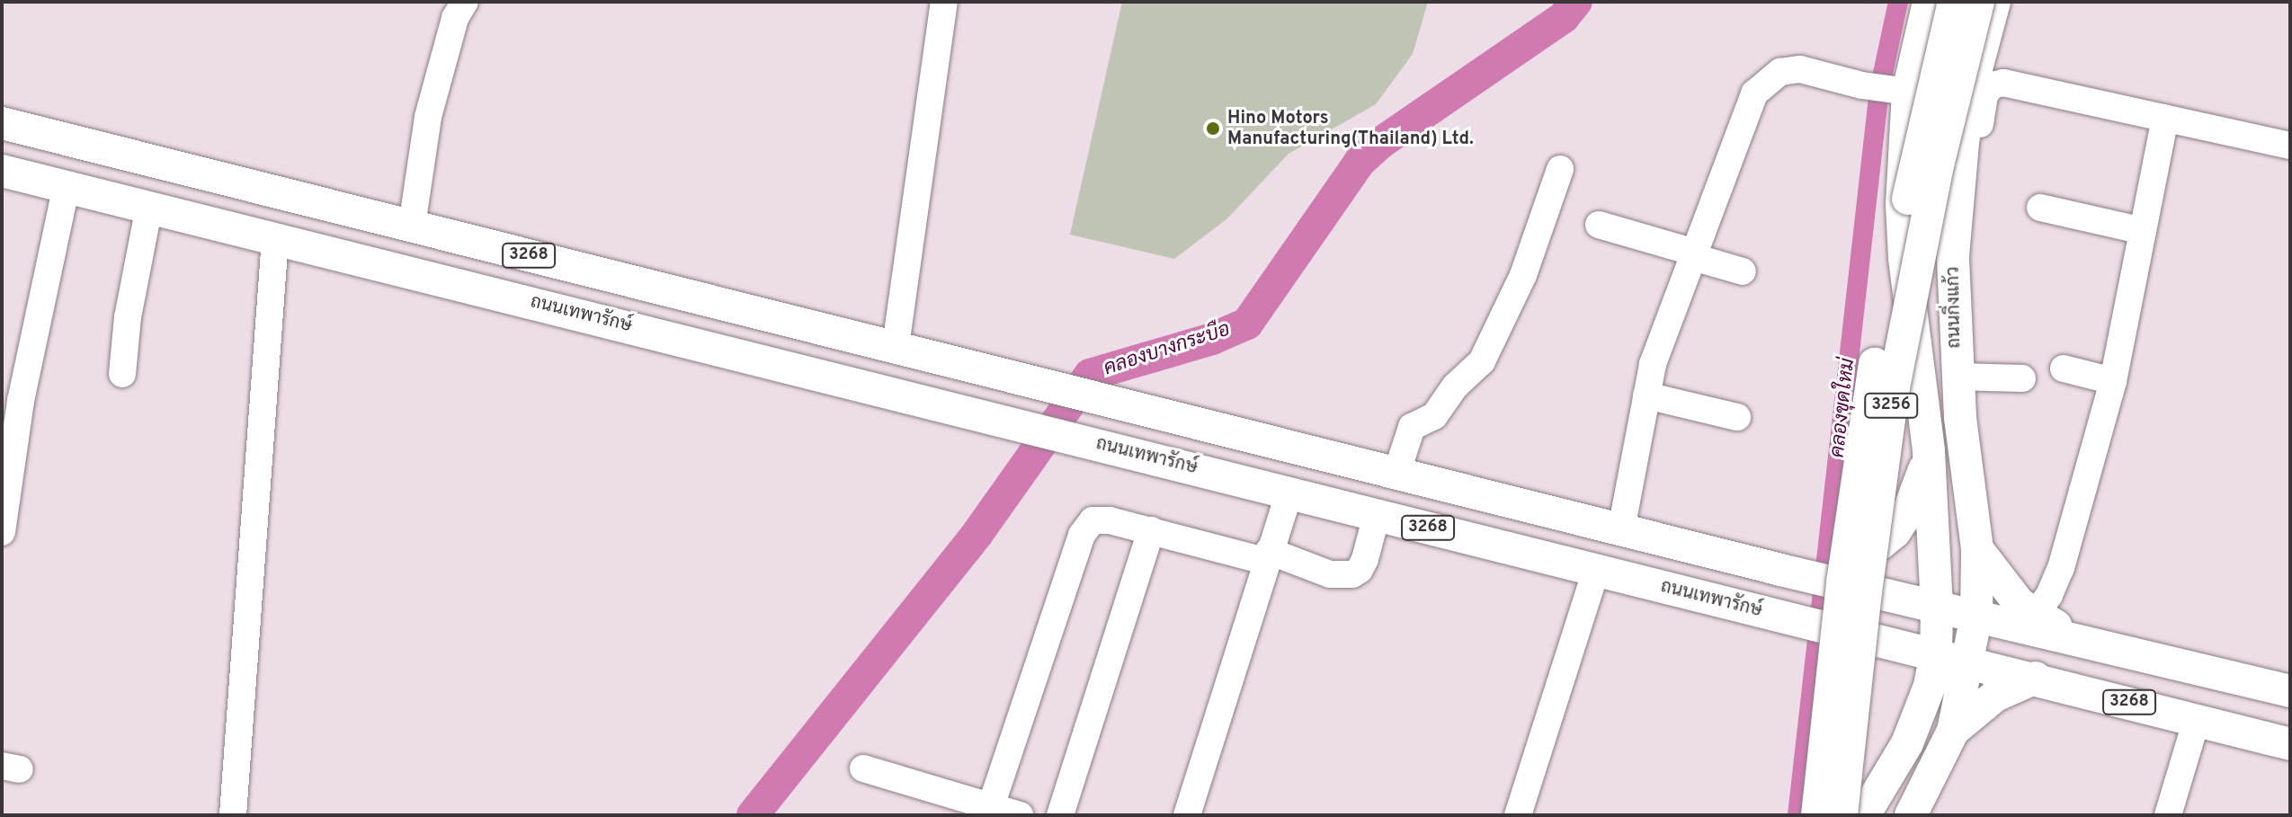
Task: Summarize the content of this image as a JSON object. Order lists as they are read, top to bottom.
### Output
{
  "streets": {
    "main road": [
      "3268",
      "ถนนกิ่งแก้ว",
      "ถนนเทพารักษ์",
      "3256"
    ]
  },
  "crossings": [
    ["3268", "ถนนกิ่งแก้ว"],
    ["3268", "3256"],
    ["ถนนกิ่งแก้ว", "ถนนเทพารักษ์"],
    ["ถนนเทพารักษ์", "3256"]
  ],
  "water": ["คลองบางกระบือ", "คลองขุดใหม่"],
  "places": ["Hino Motors Manufacturing(Thailand) Ltd."]
}
